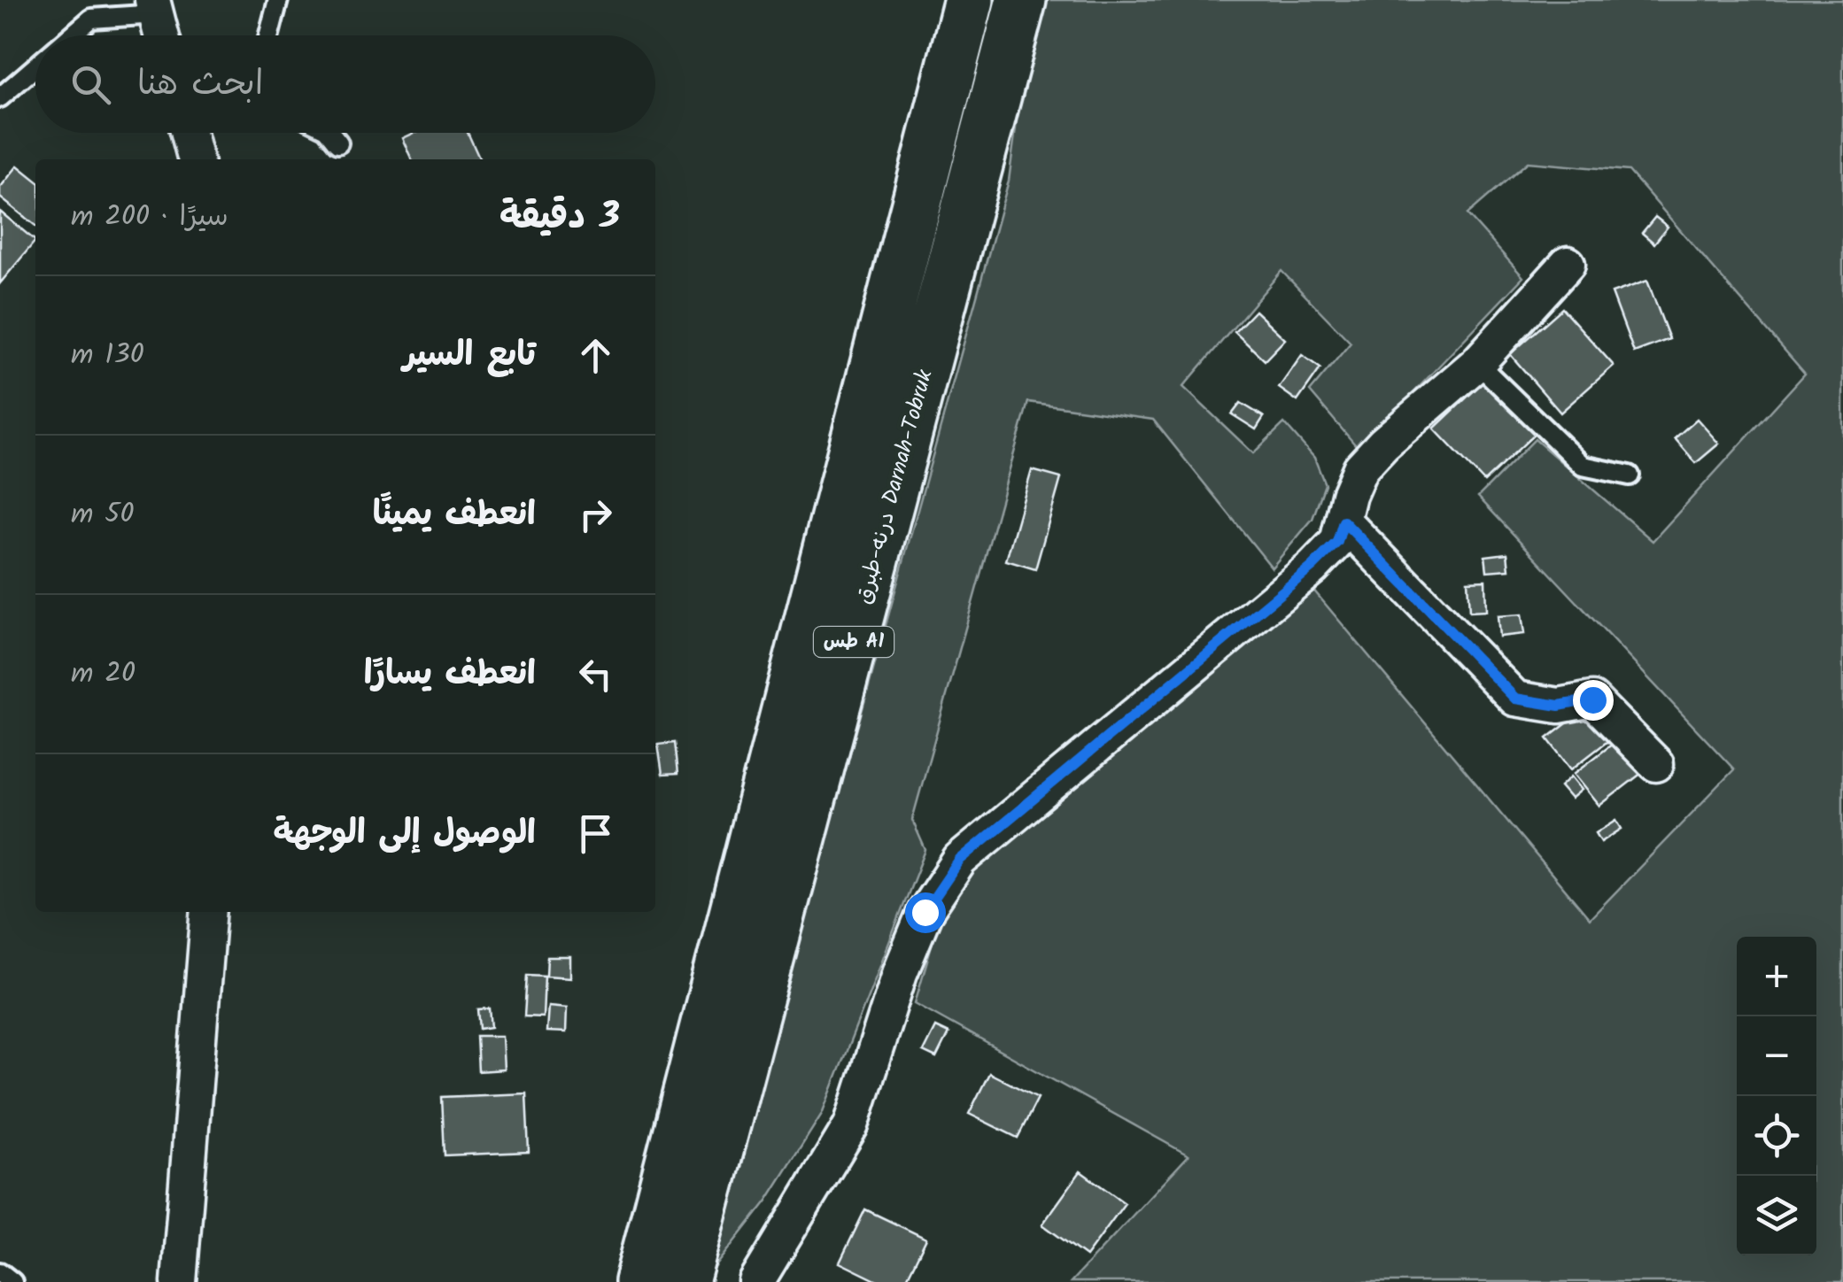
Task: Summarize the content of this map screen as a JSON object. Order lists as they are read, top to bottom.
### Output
{
  "streets": {
    "highway": ["درنه-طبرق Darnah-Tobruk", "طس A1"]
  },
  "page": {
    "search": "ابحث هنا",
    "heading": ["3 دقيقة", "سيرًا · 200 m"],
    "list": [
      ["تابع السير", "130 m"],
      ["انعطف يمينًا", "50 m"],
      ["انعطف يسارًا", "20 m"],
      "الوصول إلى الوجهة"
    ],
    "map_buttons": ["+", "−"]
  }
}
